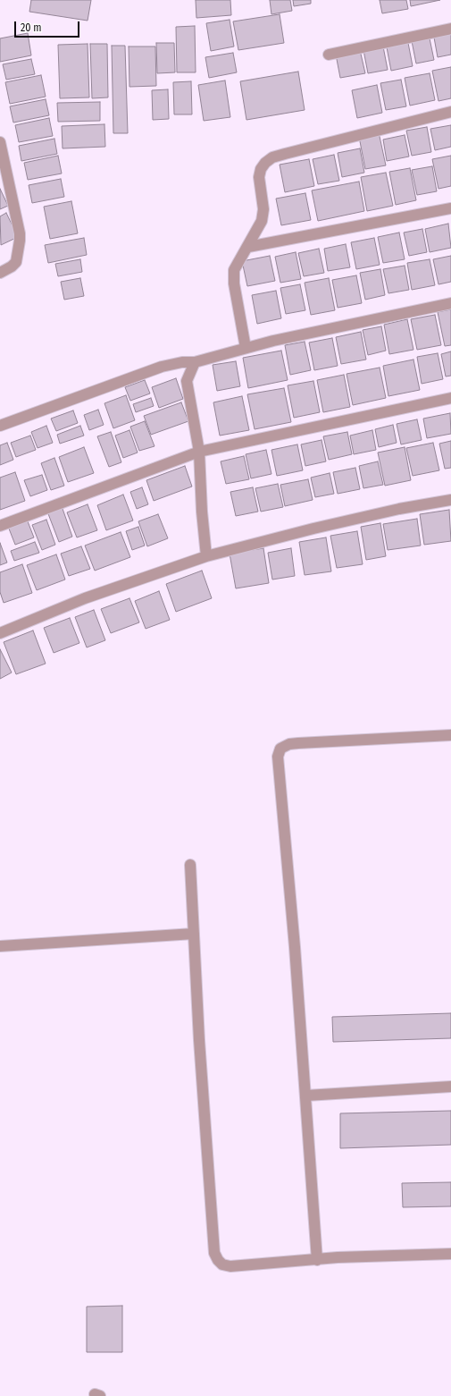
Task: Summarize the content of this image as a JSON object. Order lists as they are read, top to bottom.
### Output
{
  "scale_bar": "20 m"
}
